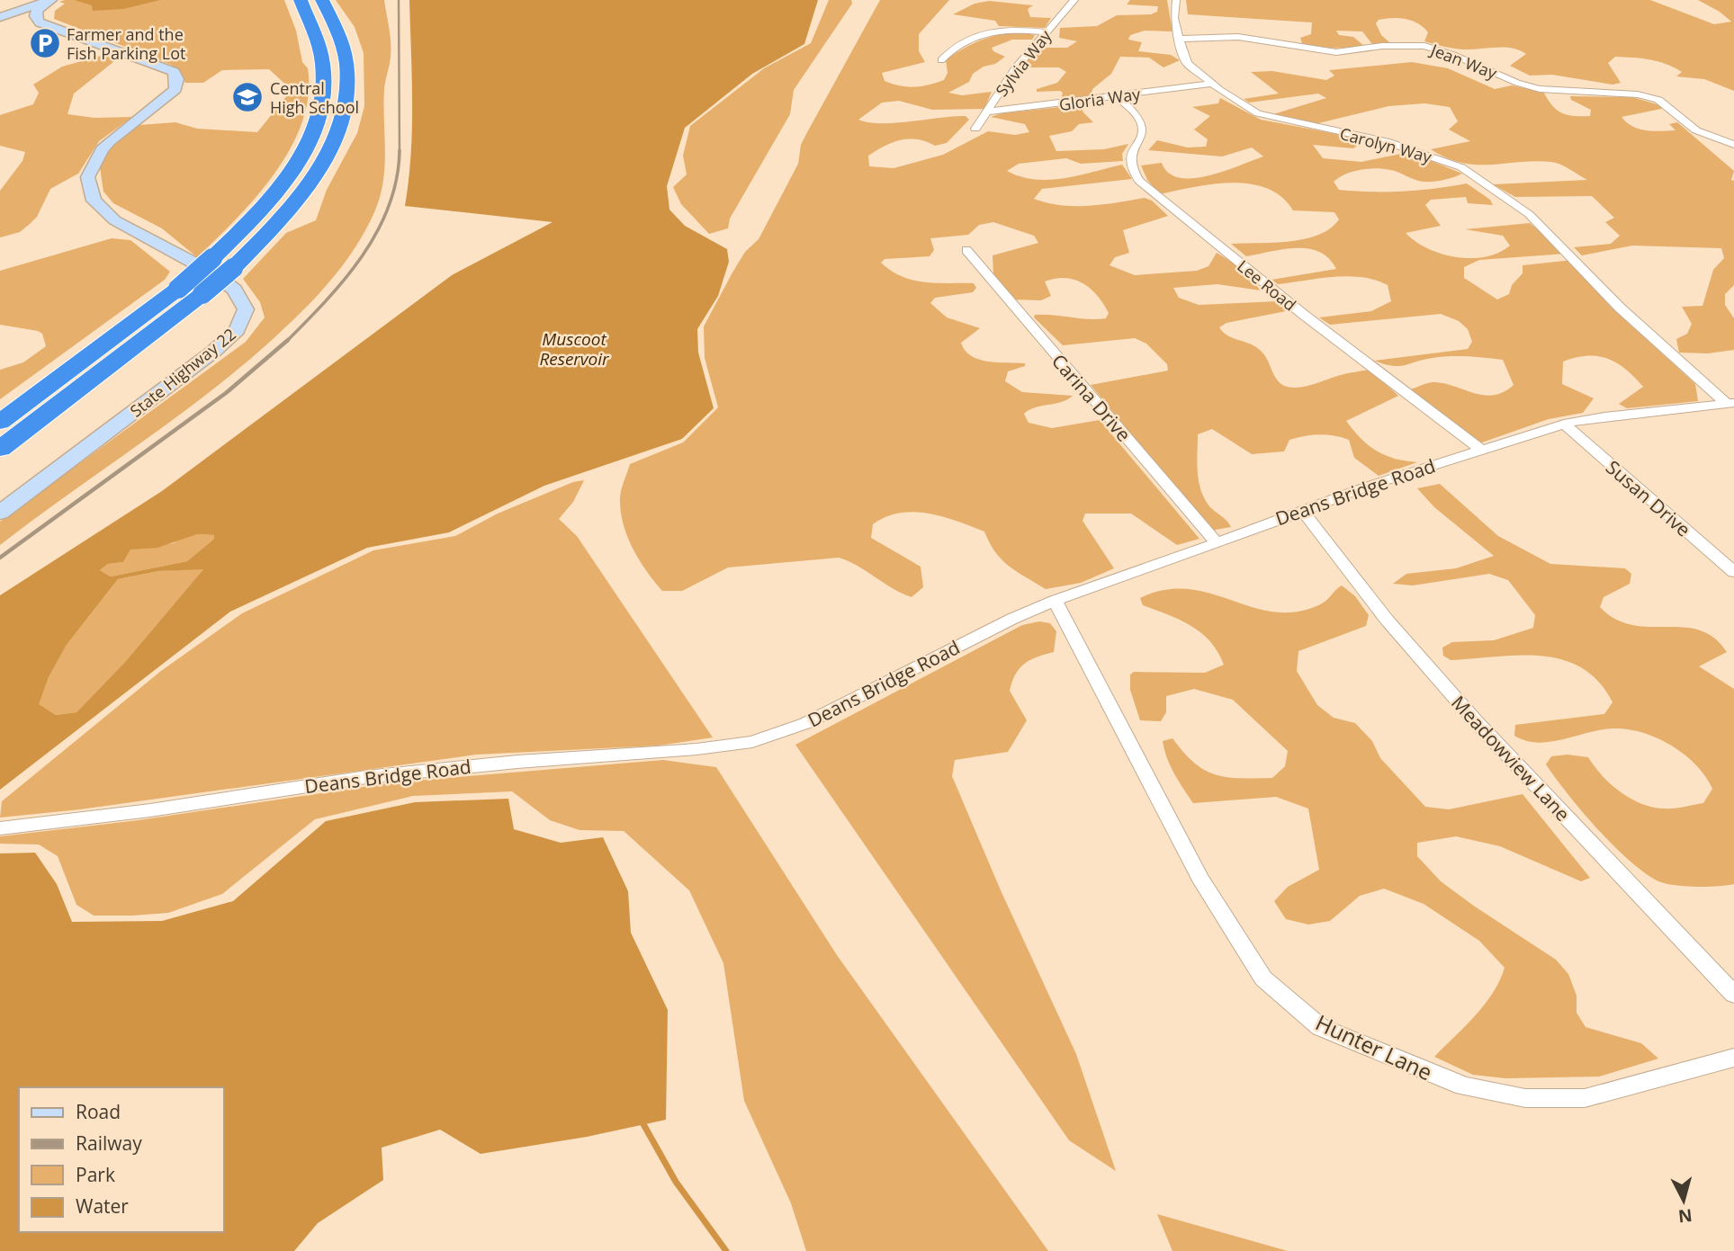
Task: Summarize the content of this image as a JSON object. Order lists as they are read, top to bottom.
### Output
{
  "streets": {
    "main road": ["State Highway 22"],
    "street": [
      "Jean Way",
      "Sylvia Way",
      "Gloria Way",
      "Carolyn Way",
      "Lee Road",
      "Carina Drive",
      "Deans Bridge Road",
      "Susan Drive",
      "Meadowview Lane",
      "Hunter Lane"
    ]
  },
  "crossings": [
    ["Jean Way", "Carolyn Way"],
    ["Sylvia Way", "Gloria Way"],
    ["Gloria Way", "Carolyn Way"],
    ["Gloria Way", "Lee Road"],
    ["Carolyn Way", "Deans Bridge Road"],
    ["Lee Road", "Deans Bridge Road"],
    ["Carina Drive", "Deans Bridge Road"],
    ["Deans Bridge Road", "Susan Drive"],
    ["Deans Bridge Road", "Meadowview Lane"],
    ["Deans Bridge Road", "Hunter Lane"]
  ],
  "water": ["Muscoot Reservoir"],
  "places": {
    "parking": ["Farmer and the Fish Parking Lot"],
    "school or university": ["Central High School"]
  },
  "legend": [
    "Road",
    "Railway",
    "Park",
    "Water"
  ],
  "north": "bottom"
}
